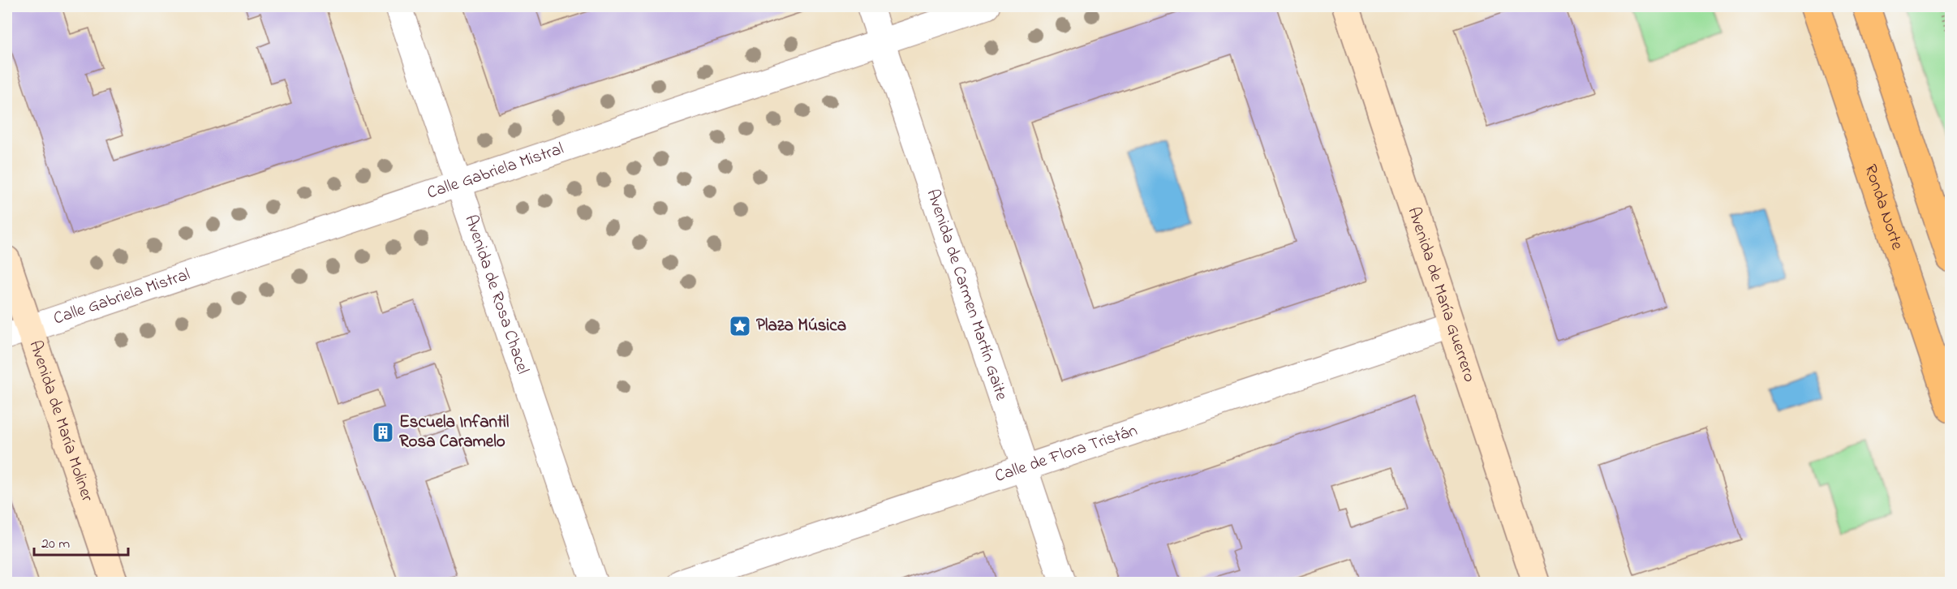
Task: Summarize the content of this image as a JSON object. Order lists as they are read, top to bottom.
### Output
{
  "streets": {
    "main road": ["Ronda Norte"],
    "street": [
      "Calle Gabriela Mistral",
      "Avenida de Rosa Chacel",
      "Avenida de Carmen Martín Gaite",
      "Avenida de María Guerrero",
      "Avenida de María Moliner",
      "Calle de Flora Tristán"
    ]
  },
  "crossings": [
    ["Calle Gabriela Mistral", "Avenida de Rosa Chacel"],
    ["Calle Gabriela Mistral", "Avenida de Carmen Martín Gaite"],
    ["Calle Gabriela Mistral", "Avenida de María Moliner"],
    ["Avenida de Carmen Martín Gaite", "Calle de Flora Tristán"],
    ["Avenida de María Guerrero", "Calle de Flora Tristán"]
  ],
  "places": {
    "place": ["Plaza Música"],
    "building": ["Escuela Infantil Rosa Caramelo"]
  },
  "scale_bar": "20 m"
}
